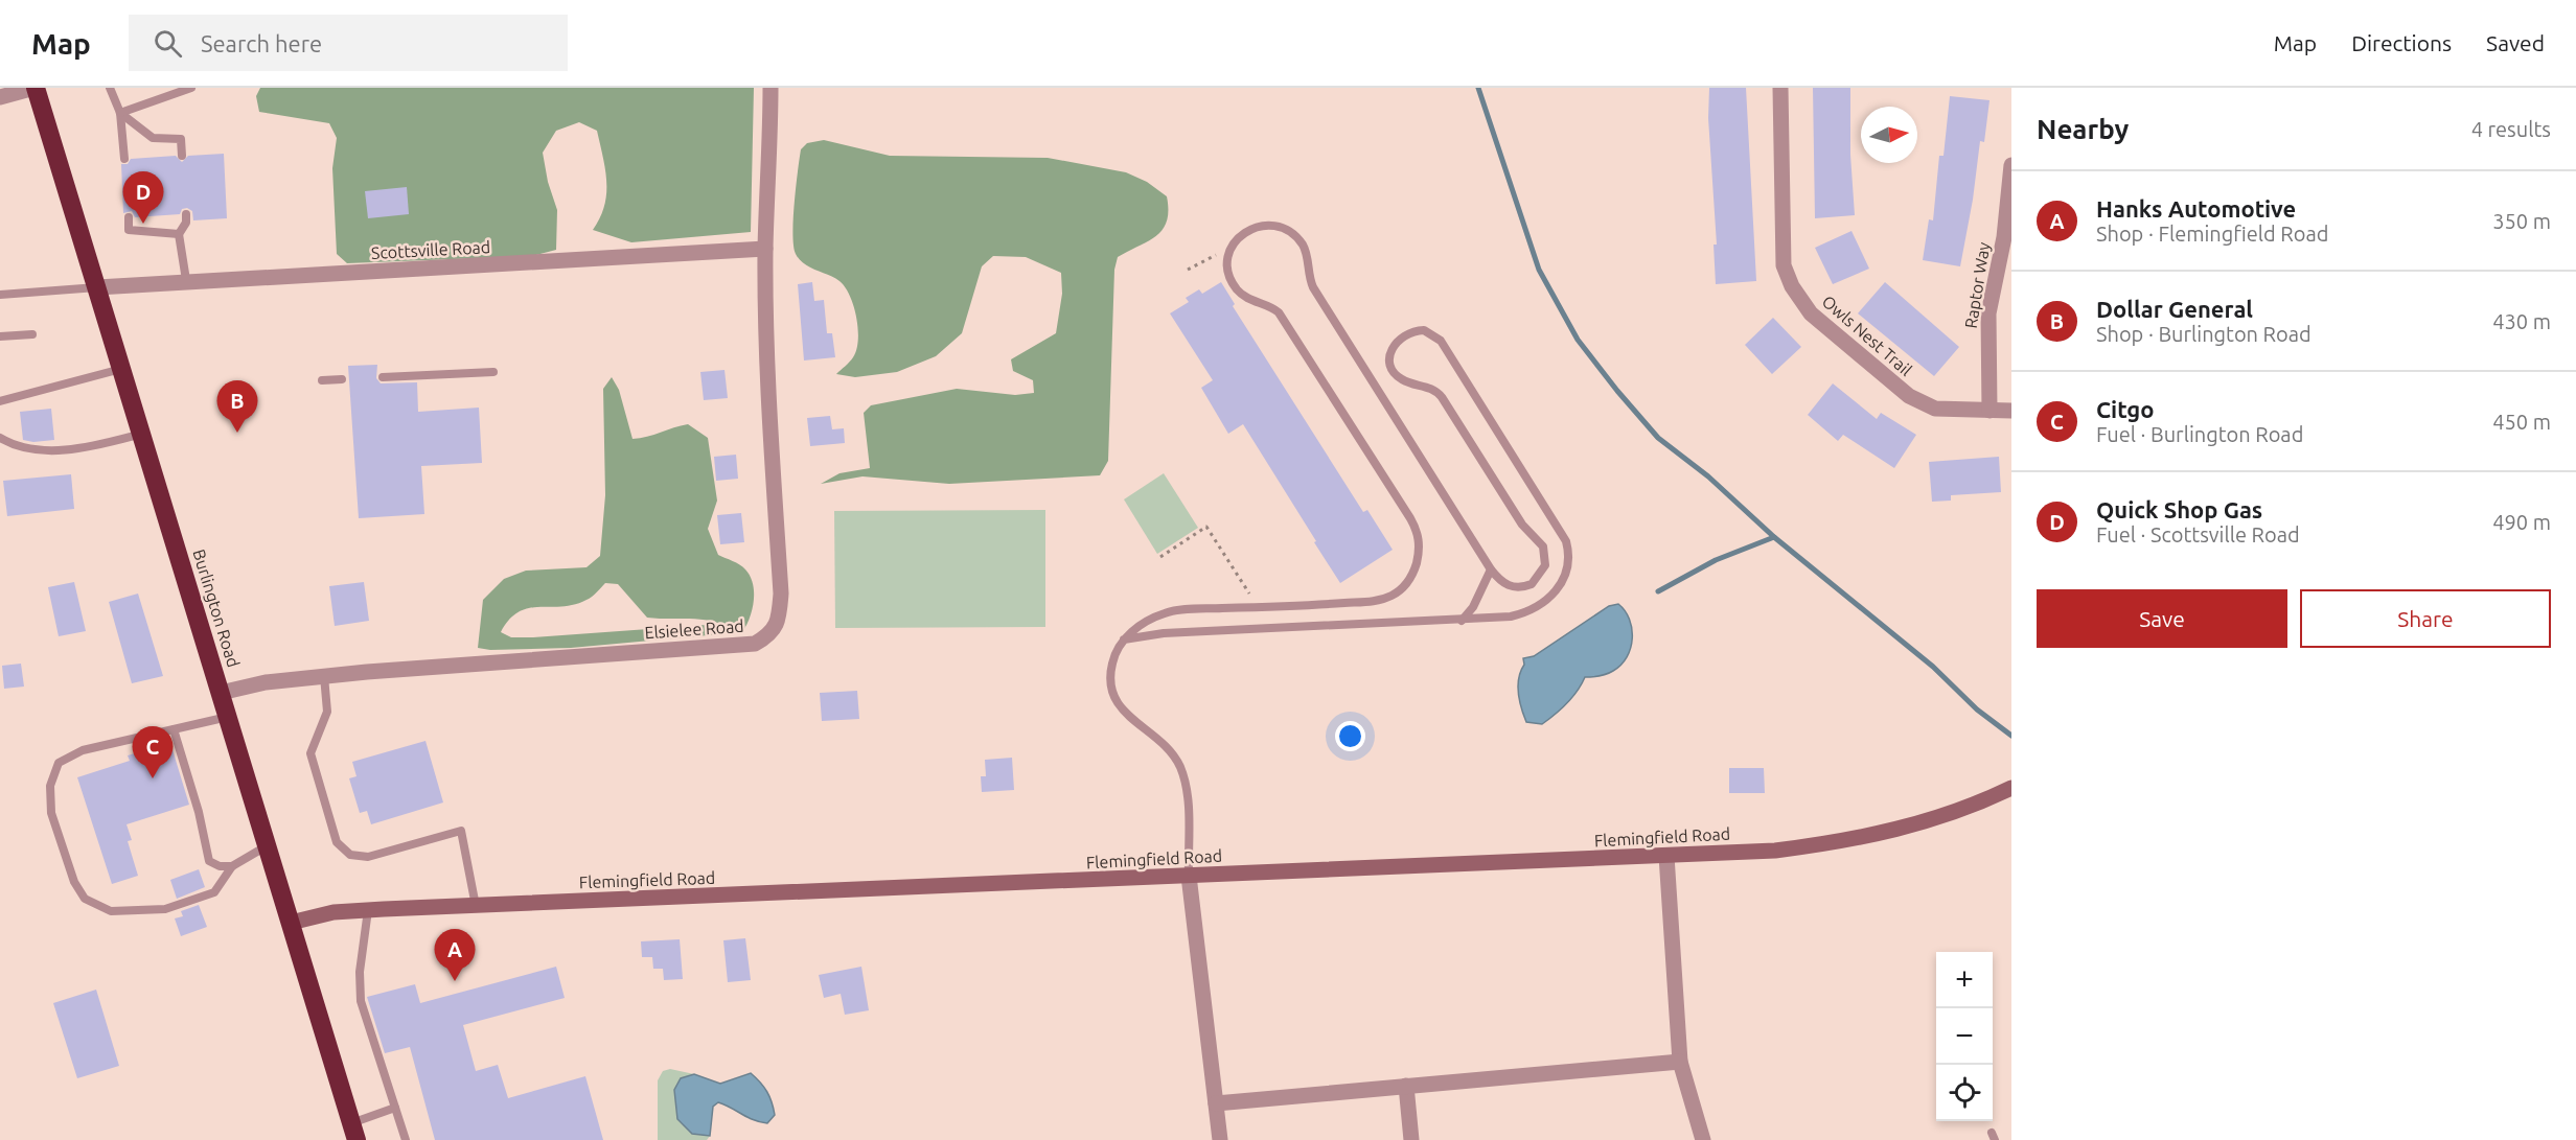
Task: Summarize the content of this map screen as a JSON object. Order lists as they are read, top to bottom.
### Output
{
  "streets": {
    "highway": ["Burlington Road"],
    "street": [
      "Scottsville Road",
      "Raptor Way",
      "Owls Nest Trail",
      "Elsielee Road",
      "Flemingfield Road"
    ]
  },
  "crossings": [
    ["Scottsville Road", "Burlington Road"],
    ["Scottsville Road", "Elsielee Road"],
    ["Raptor Way", "Owls Nest Trail"],
    ["Burlington Road", "Elsielee Road"],
    ["Burlington Road", "Flemingfield Road"]
  ],
  "north": "right",
  "page": {
    "header": "Map",
    "search": "Search here",
    "nav": ["Map", "Directions", "Saved"],
    "heading": ["Nearby", "4 results"],
    "list": [
      {
        "mark": "A",
        "name": "Hanks Automotive",
        "note": "Shop · Flemingfield Road",
        "value": "350 m"
      },
      {
        "mark": "B",
        "name": "Dollar General",
        "note": "Shop · Burlington Road",
        "value": "430 m"
      },
      {
        "mark": "C",
        "name": "Citgo",
        "note": "Fuel · Burlington Road",
        "value": "450 m"
      },
      {
        "mark": "D",
        "name": "Quick Shop Gas",
        "note": "Fuel · Scottsville Road",
        "value": "490 m"
      }
    ],
    "pins": [
      "D",
      "B",
      "C",
      "A"
    ],
    "buttons": ["Save", "Share"],
    "map_buttons": ["+", "−"]
  }
}
